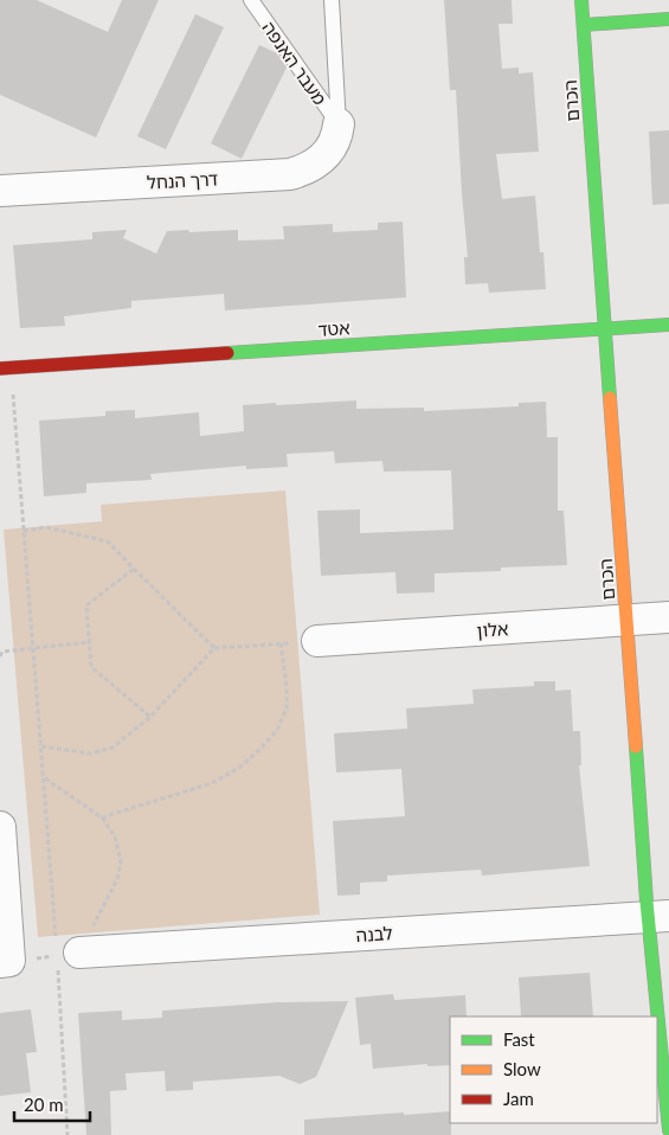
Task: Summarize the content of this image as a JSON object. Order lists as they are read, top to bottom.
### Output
{
  "streets": {
    "street": [
      "הכרם",
      "דרך הנחל",
      "אטד",
      "אלון",
      "לבנה"
    ],
    "lane": ["מעבר האנפה"]
  },
  "crossings": [
    ["מעבר האנפה", "דרך הנחל"],
    ["הכרם", "אטד"],
    ["הכרם", "אלון"],
    ["הכרם", "לבנה"]
  ],
  "legend": ["Fast", "Slow", "Jam"],
  "scale_bar": "20 m"
}
